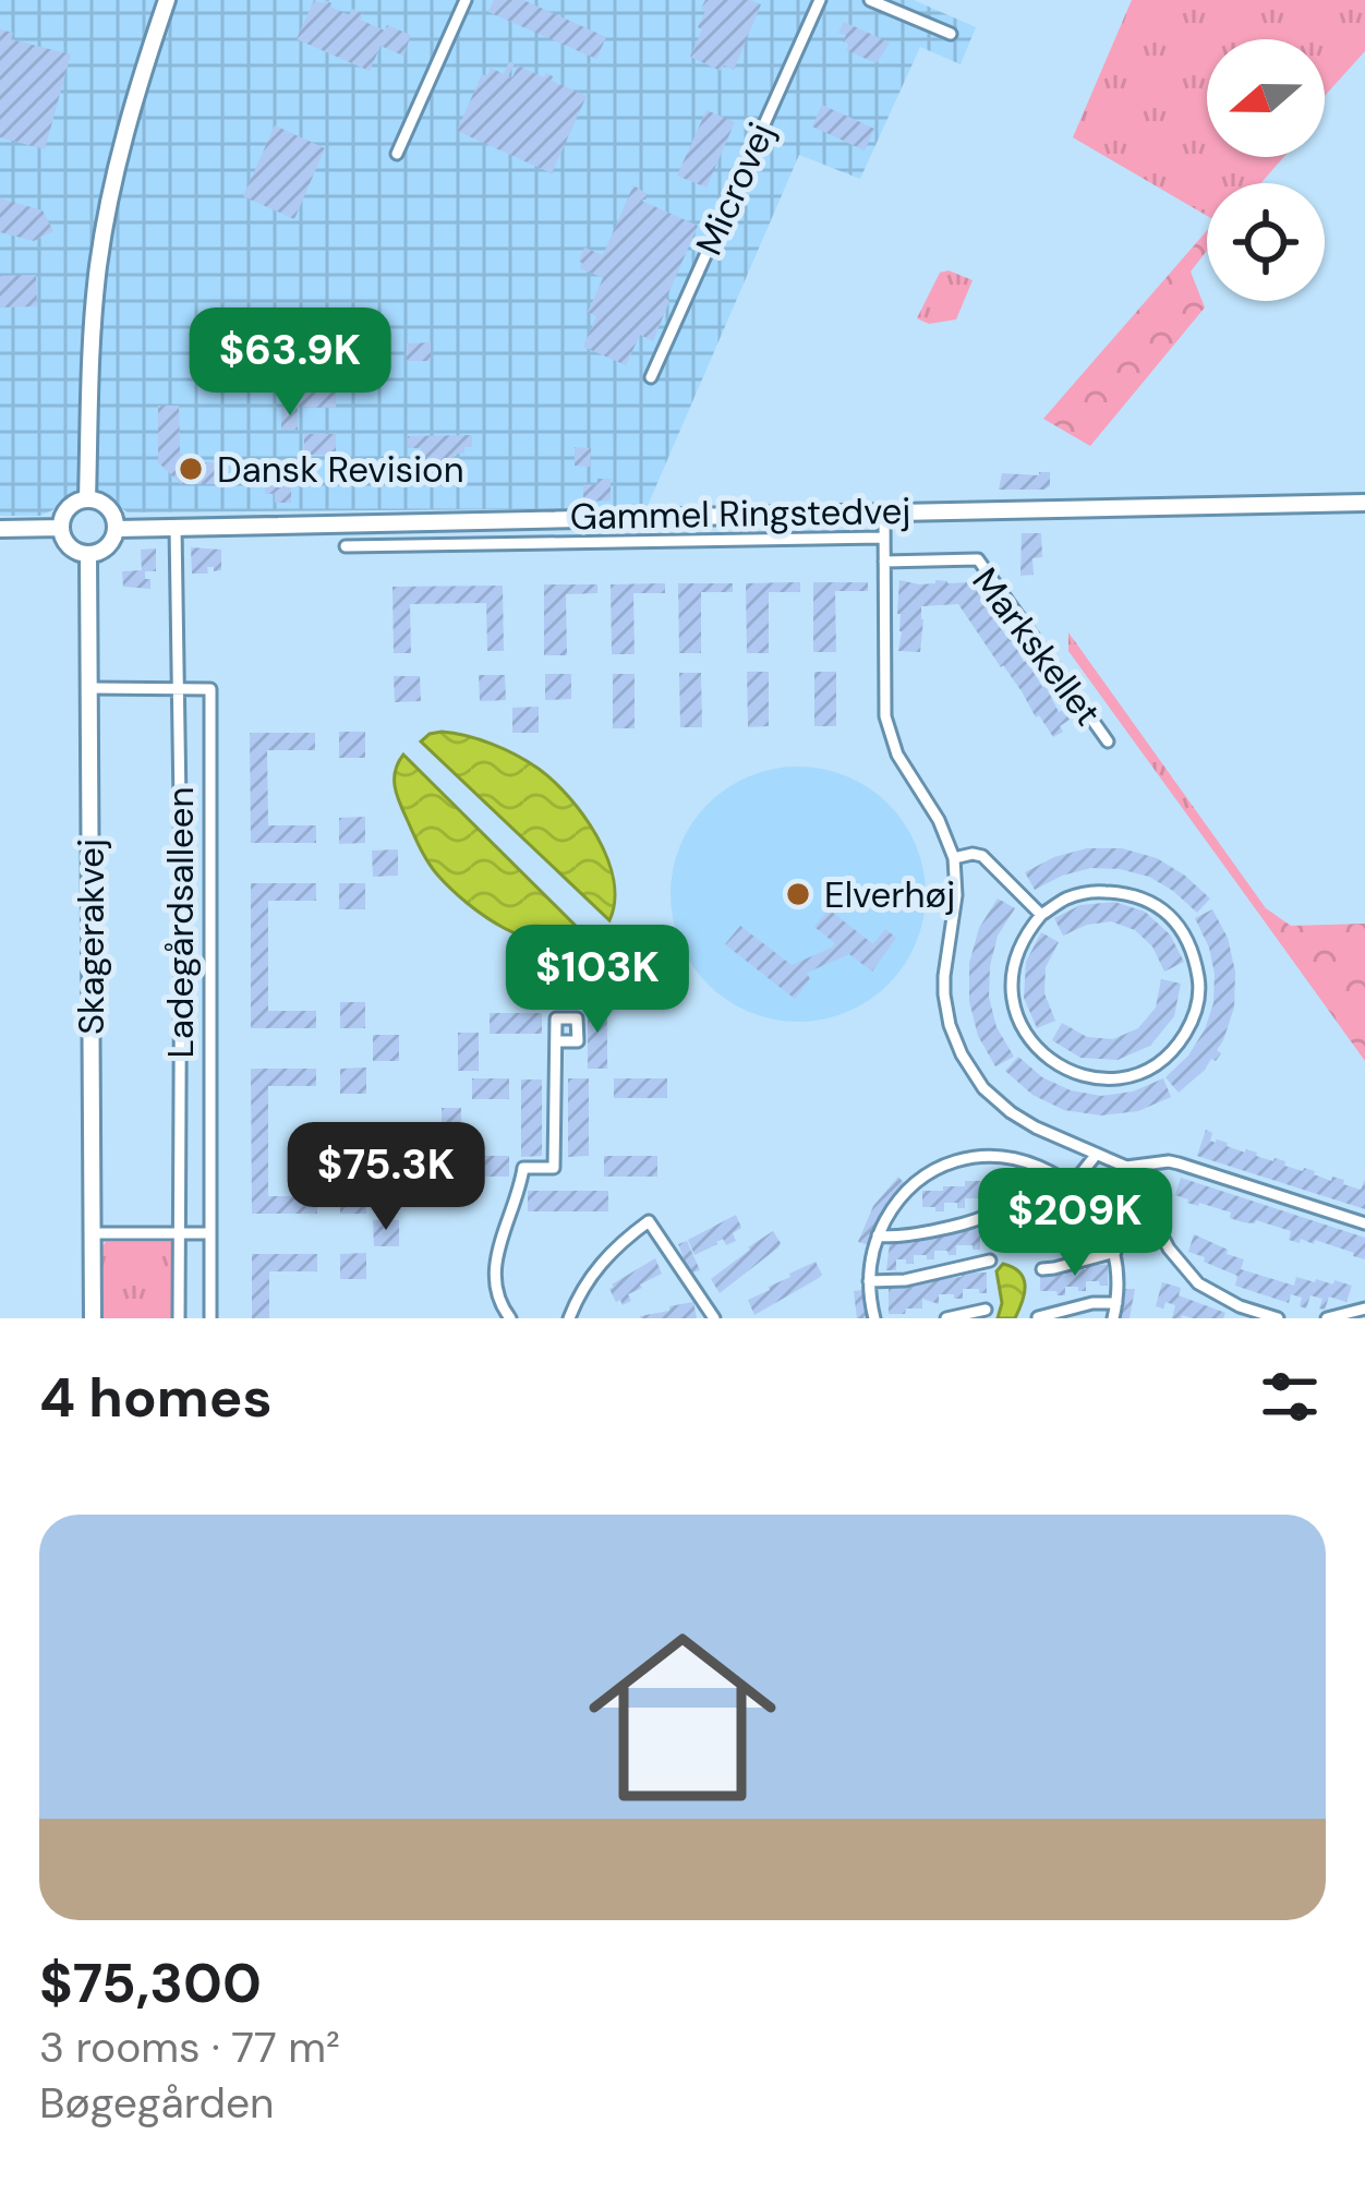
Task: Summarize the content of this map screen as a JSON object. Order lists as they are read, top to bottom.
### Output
{
  "streets": {
    "street": [
      "Microvej",
      "Gammel Ringstedvej",
      "Markskellet",
      "Ladegårdsalleen",
      "Skagerakvej"
    ]
  },
  "crossings": [
    ["Gammel Ringstedvej", "Ladegårdsalleen"],
    ["Gammel Ringstedvej", "Skagerakvej"]
  ],
  "places": ["Dansk Revision", "Elverhøj"],
  "north": "left",
  "page": {
    "price": [
      "$63.9K",
      "$103K",
      "$75.3K",
      "$209K"
    ],
    "heading": "4 homes",
    "list": [
      {
        "name": "$75,300",
        "note": "3 rooms · 77 m² · Bøgegården"
      }
    ]
  }
}
